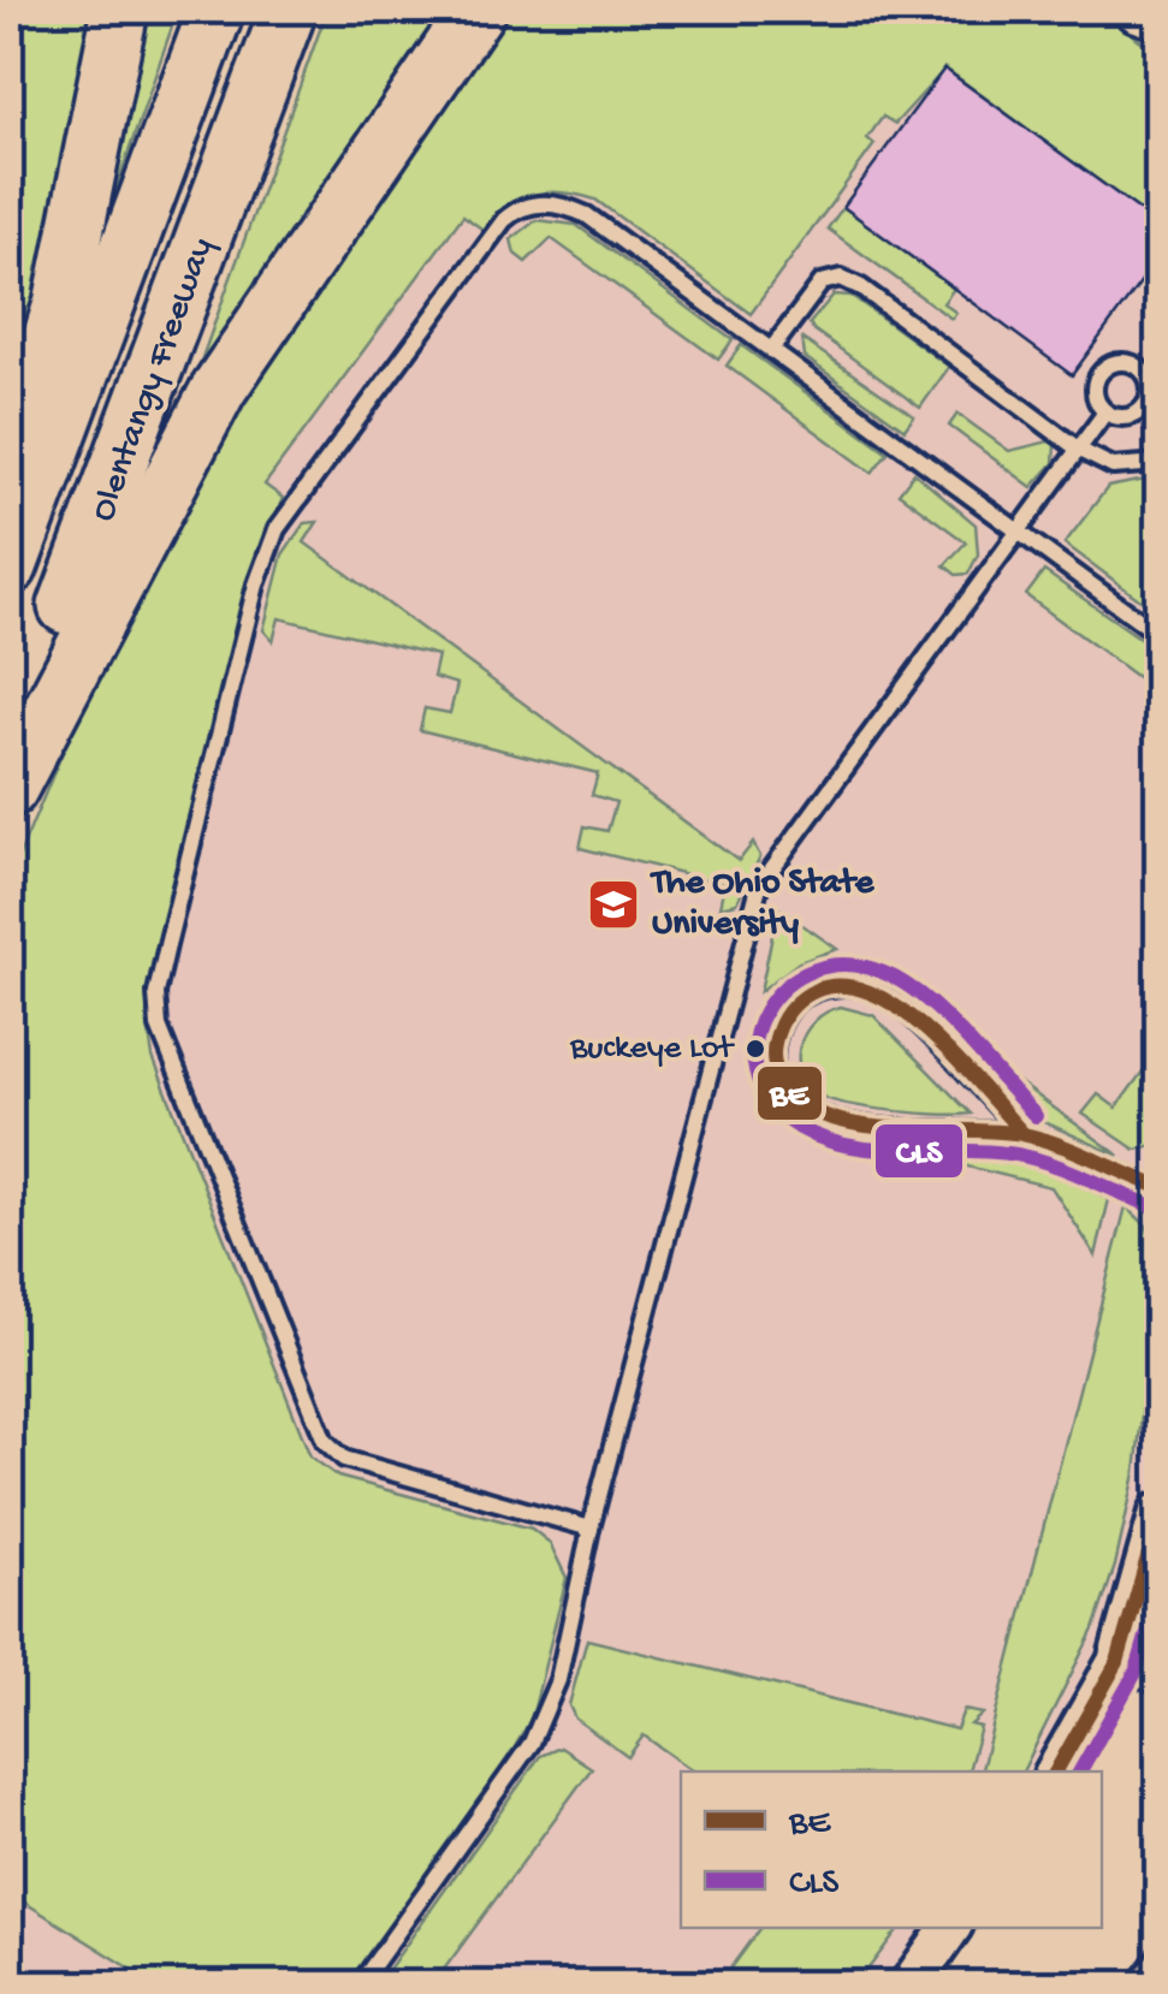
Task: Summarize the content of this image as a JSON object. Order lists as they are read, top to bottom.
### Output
{
  "streets": {
    "highway": ["Olentangy Freeway"]
  },
  "places": {
    "school or university": ["The Ohio State University"],
    "other": ["Buckeye Lot"]
  },
  "lines": ["transit line CLS", "transit line BE"],
  "legend": ["BE", "CLS"]
}
